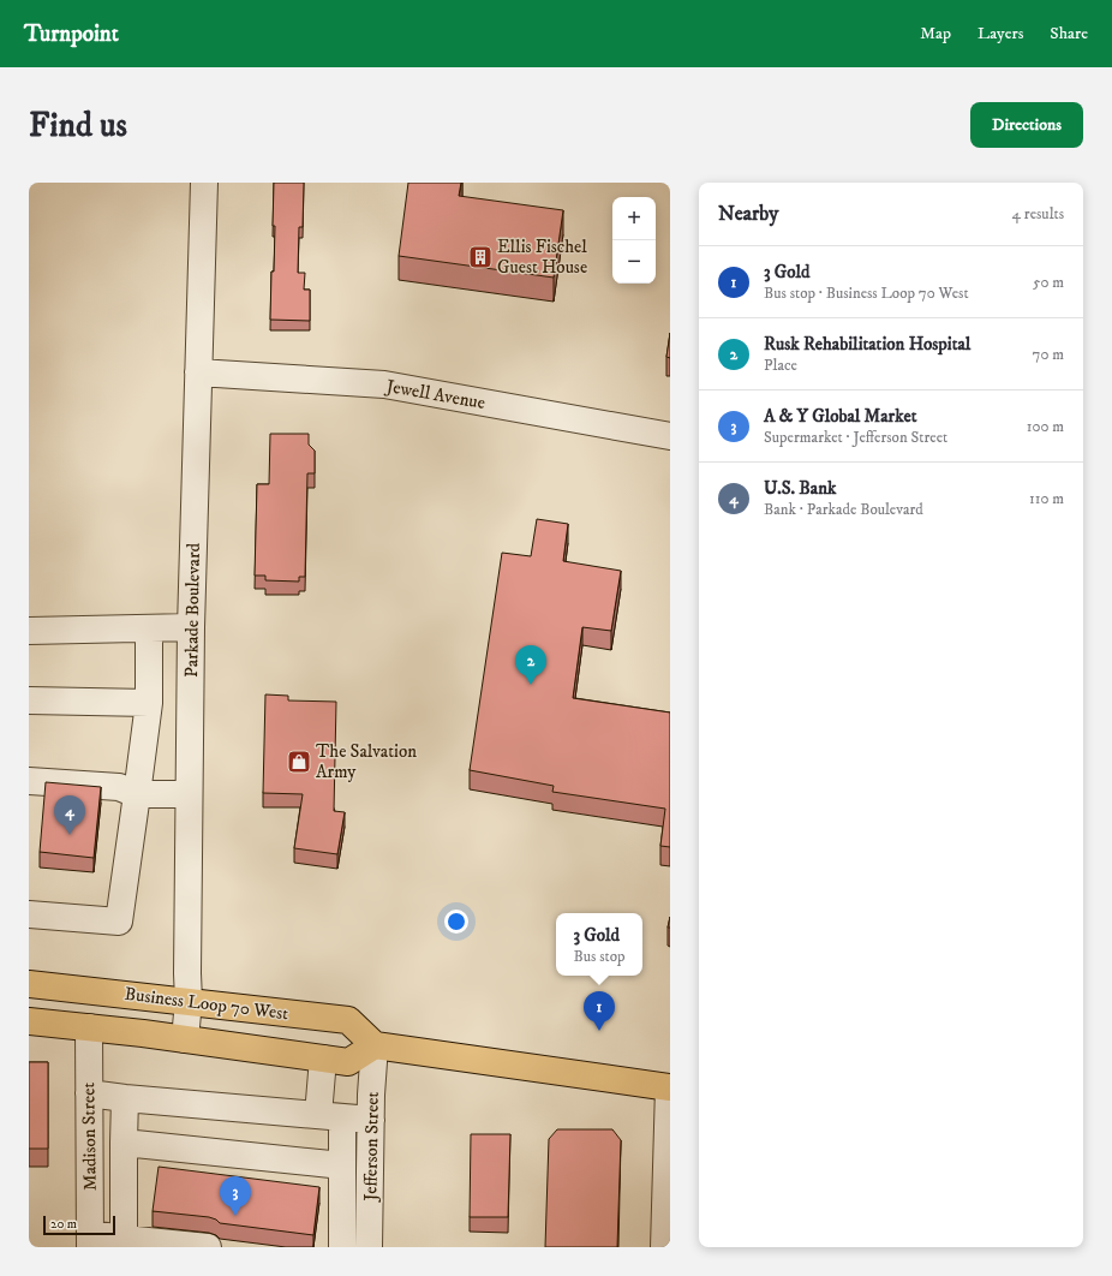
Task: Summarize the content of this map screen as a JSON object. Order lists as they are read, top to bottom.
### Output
{
  "streets": {
    "main road": ["Business Loop 70 West"],
    "street": [
      "Jewell Avenue",
      "Parkade Boulevard",
      "Madison Street",
      "Jefferson Street"
    ]
  },
  "crossings": [
    ["Jewell Avenue", "Parkade Boulevard"],
    ["Parkade Boulevard", "Business Loop 70 West"],
    ["Business Loop 70 West", "Madison Street"],
    ["Business Loop 70 West", "Jefferson Street"]
  ],
  "places": {
    "building": ["Ellis Fischel Guest House"],
    "shop": ["The Salvation Army"]
  },
  "scale_bar": "20 m",
  "page": {
    "header": "Turnpoint",
    "nav": ["Map", "Layers", "Share"],
    "buttons": "Directions",
    "title": "Find us",
    "heading": ["Nearby", "4 results"],
    "map_buttons": ["+", "−"],
    "list": [
      {
        "mark": "1",
        "name": "3 Gold",
        "note": "Bus stop · Business Loop 70 West",
        "value": "50 m"
      },
      {
        "mark": "2",
        "name": "Rusk Rehabilitation Hospital",
        "note": "Place",
        "value": "70 m"
      },
      {
        "mark": "3",
        "name": "A & Y Global Market",
        "note": "Supermarket · Jefferson Street",
        "value": "100 m"
      },
      {
        "mark": "4",
        "name": "U.S. Bank",
        "note": "Bank · Parkade Boulevard",
        "value": "110 m"
      }
    ],
    "pins": [
      "2",
      "4",
      "1",
      "3"
    ],
    "popup": ["3 Gold", "Bus stop"],
    "scale": "20 m"
  }
}
